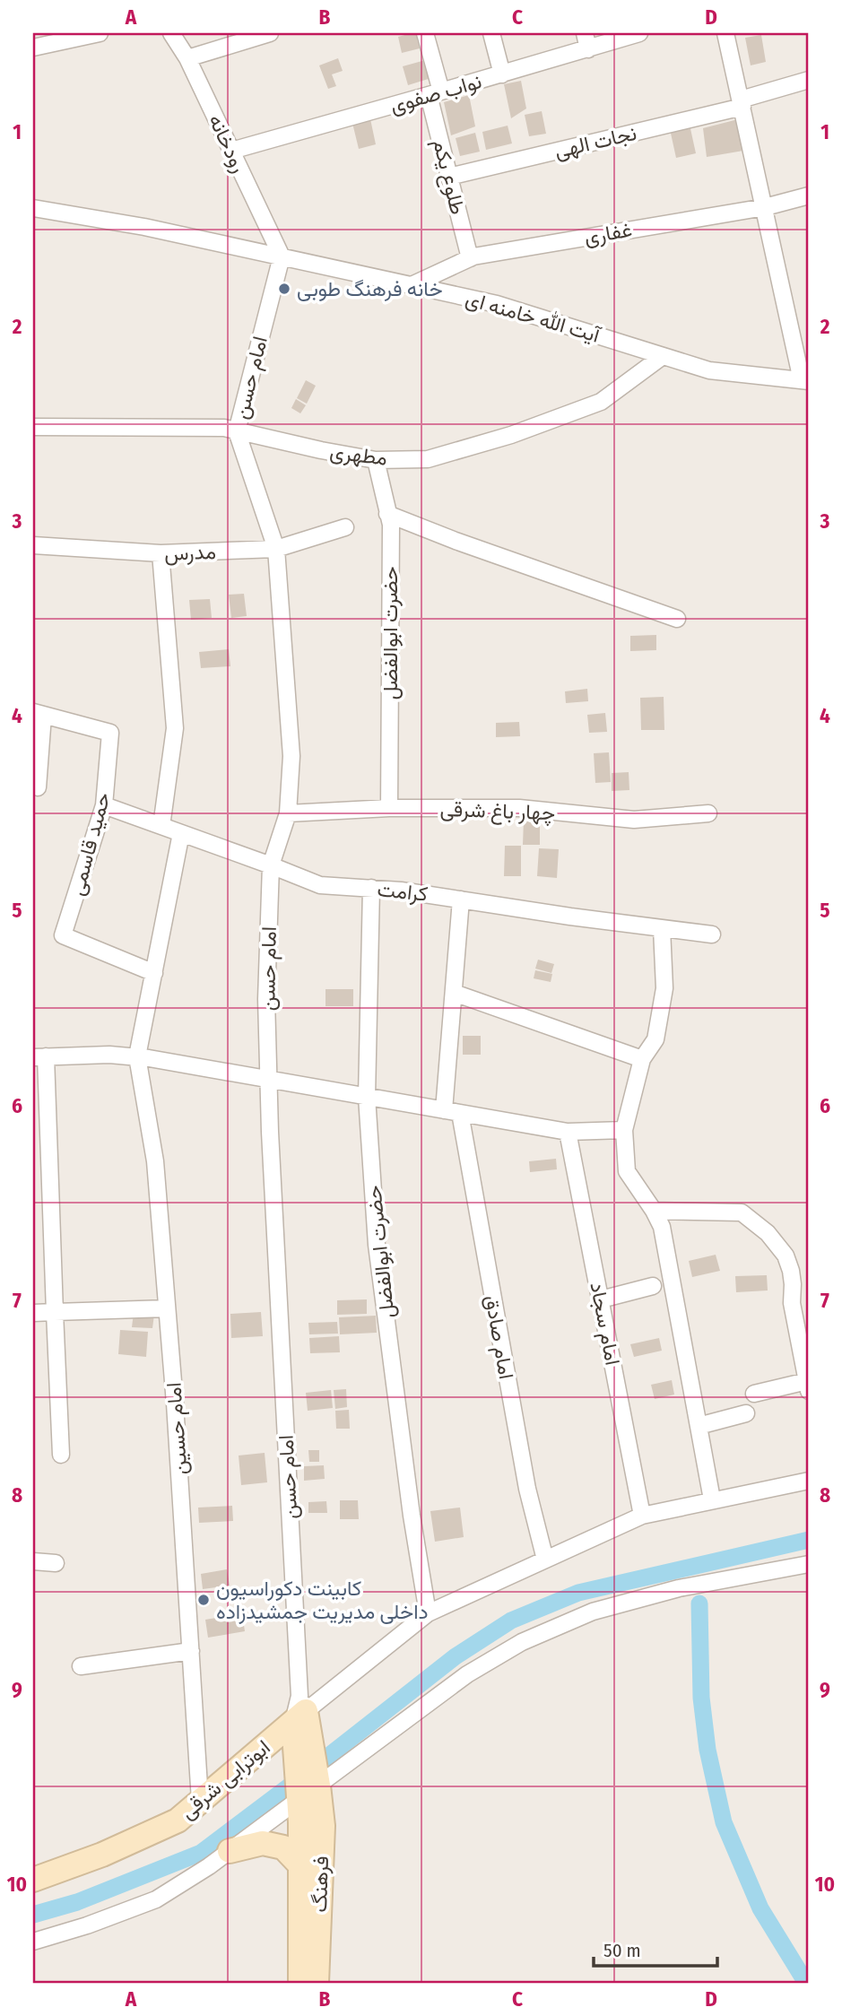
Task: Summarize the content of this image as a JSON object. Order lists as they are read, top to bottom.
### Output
{
  "streets": {
    "street": [
      "نواب صفوی",
      "نجات الهی",
      "رودخانه",
      "طلوع یکم",
      "غفاری",
      "آیت الله خامنه ای",
      "امام حسن",
      "مطهری",
      "مدرس",
      "حضرت ابوالفضل",
      "چهار باغ شرقی",
      "حمید قاسمی",
      "کرامت",
      "امام سجاد",
      "امام صادق",
      "امام حسین",
      "ابوترابی شرقی",
      "فرهنگ"
    ]
  },
  "crossings": [
    ["نواب صفوی", "رودخانه"],
    ["نواب صفوی", "طلوع یکم"],
    ["نجات الهی", "طلوع یکم"],
    ["رودخانه", "آیت الله خامنه ای"],
    ["رودخانه", "امام حسن"],
    ["طلوع یکم", "غفاری"],
    ["غفاری", "آیت الله خامنه ای"],
    ["آیت الله خامنه ای", "امام حسن"],
    ["آیت الله خامنه ای", "مطهری"],
    ["امام حسن", "مطهری"],
    ["امام حسن", "مدرس"],
    ["امام حسن", "چهار باغ شرقی"],
    ["امام حسن", "کرامت"],
    ["امام حسن", "ابوترابی شرقی"],
    ["مطهری", "حضرت ابوالفضل"],
    ["حضرت ابوالفضل", "چهار باغ شرقی"],
    ["حضرت ابوالفضل", "کرامت"],
    ["حمید قاسمی", "کرامت"],
    ["کرامت", "امام صادق"],
    ["امام حسین", "ابوترابی شرقی"]
  ],
  "places": ["خانه فرهنگ طوبی", "کابینت دکوراسیون داخلی مدیریت جمشیدزاده"],
  "scale_bar": "50 m",
  "grid": {
    "columns": [
      "A",
      "B",
      "C",
      "D"
    ],
    "rows": [
      "1",
      "2",
      "3",
      "4",
      "5",
      "6",
      "7",
      "8",
      "9",
      "10"
    ]
  }
}
